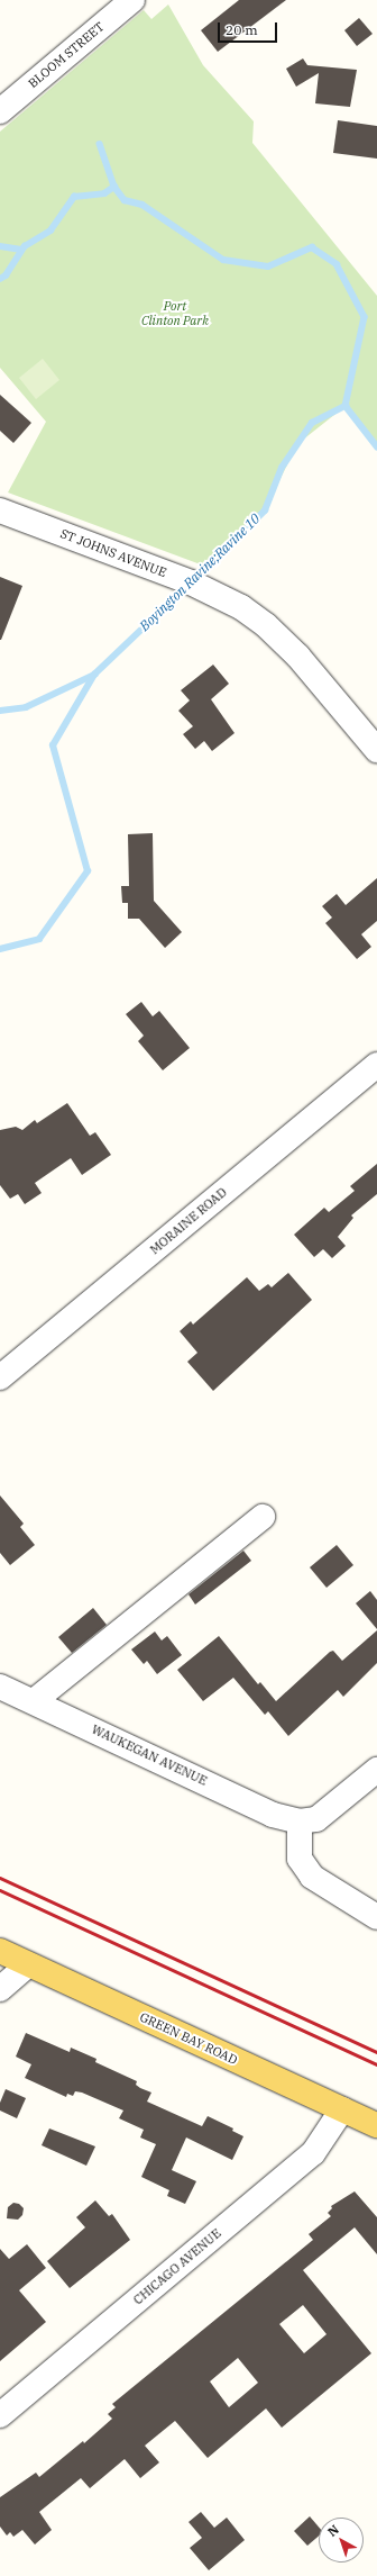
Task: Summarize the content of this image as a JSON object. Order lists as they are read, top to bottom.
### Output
{
  "streets": {
    "main road": ["GREEN BAY ROAD"],
    "street": [
      "BLOOM STREET",
      "ST JOHNS AVENUE",
      "MORAINE ROAD",
      "WAUKEGAN AVENUE",
      "CHICAGO AVENUE"
    ]
  },
  "crossings": [
    ["GREEN BAY ROAD", "CHICAGO AVENUE"]
  ],
  "water": ["Boyington Ravine;Ravine 10"],
  "parks": ["Port Clinton Park"],
  "scale_bar": "20 m",
  "north": "top left"
}
